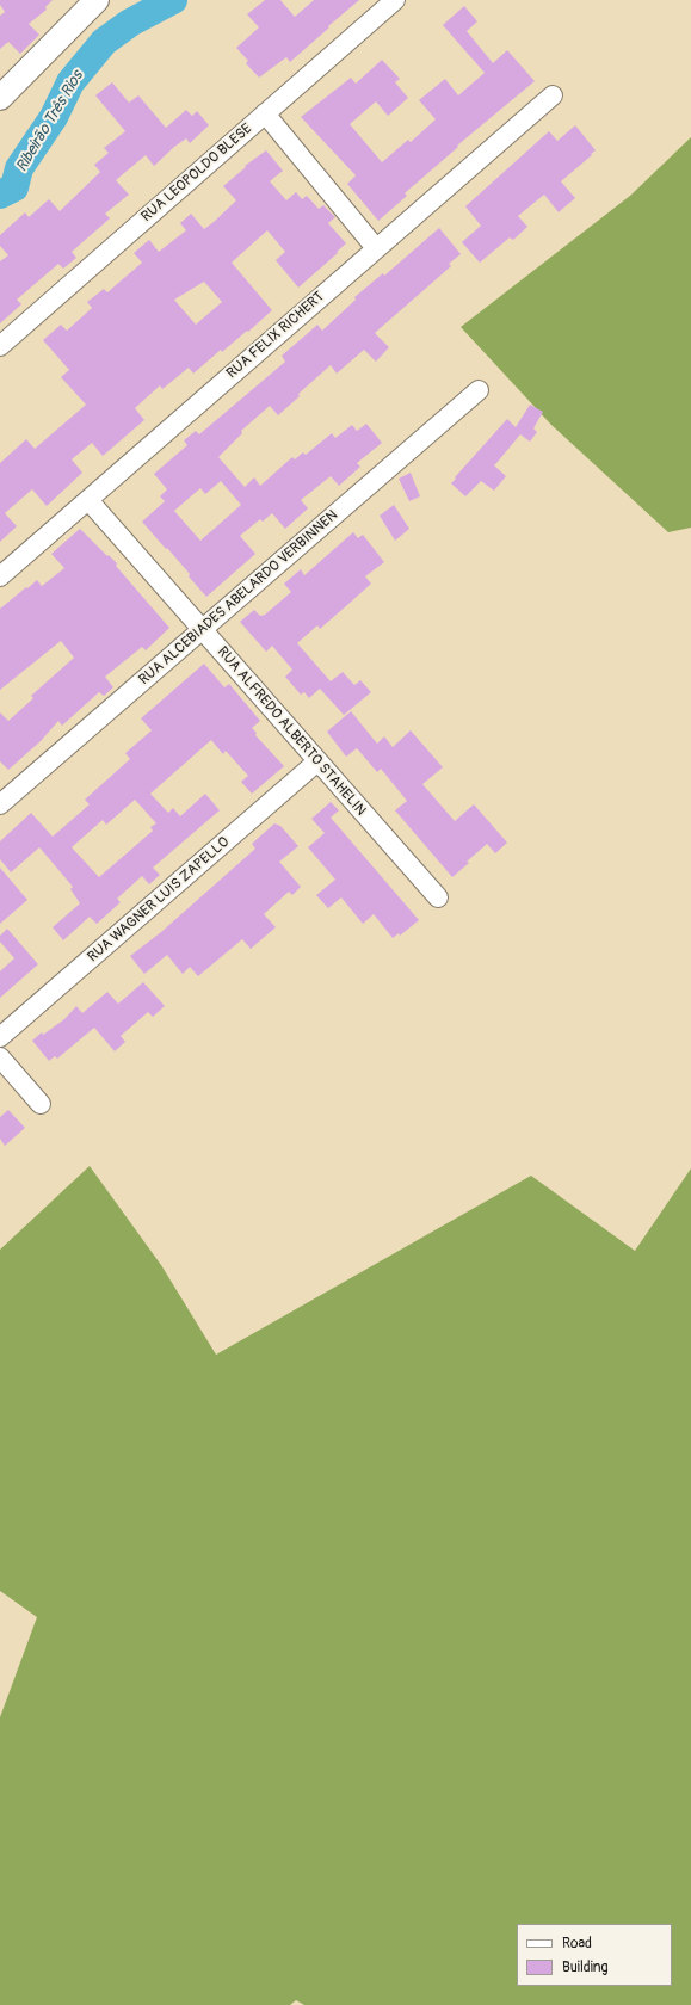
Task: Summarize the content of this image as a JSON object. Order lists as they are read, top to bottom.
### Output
{
  "streets": {
    "street": [
      "RUA LEOPOLDO BLESE",
      "RUA FELIX RICHERT",
      "RUA ALCEBIADES ABELARDO VERBINNEN",
      "RUA ALFREDO ALBERTO STAHELIN",
      "RUA WAGNER LUIS ZAPELLO"
    ]
  },
  "crossings": [
    ["RUA FELIX RICHERT", "RUA ALFREDO ALBERTO STAHELIN"],
    ["RUA ALCEBIADES ABELARDO VERBINNEN", "RUA ALFREDO ALBERTO STAHELIN"],
    ["RUA ALFREDO ALBERTO STAHELIN", "RUA WAGNER LUIS ZAPELLO"]
  ],
  "water": ["Ribeirão Três Rios"],
  "legend": ["Road", "Building"]
}
